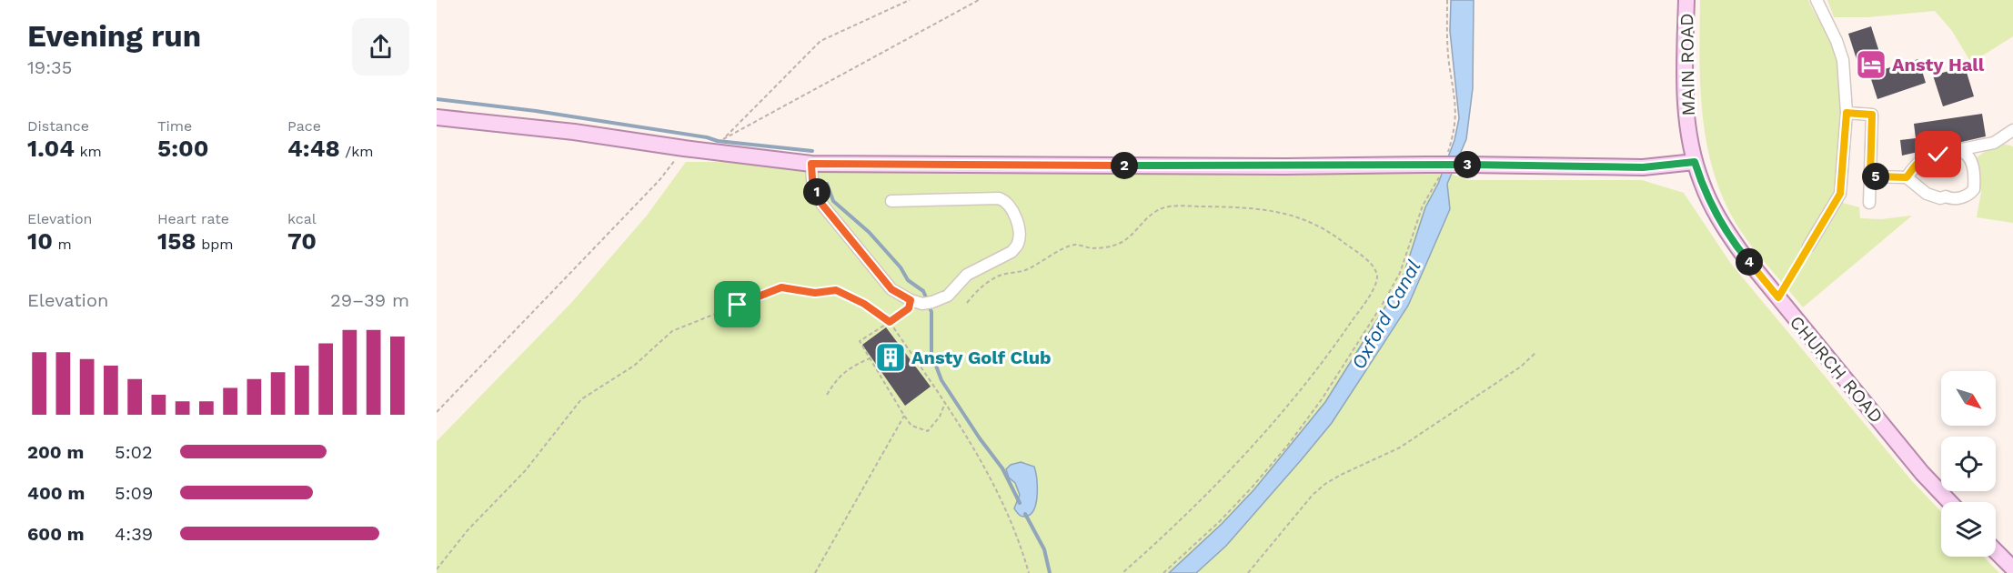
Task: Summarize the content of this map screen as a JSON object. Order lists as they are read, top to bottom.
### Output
{
  "streets": {
    "main road": ["MAIN ROAD", "CHURCH ROAD"]
  },
  "crossings": [
    ["MAIN ROAD", "CHURCH ROAD"]
  ],
  "water": ["Oxford Canal"],
  "places": {
    "hotel": ["Ansty Hall"],
    "building": ["Ansty Golf Club"]
  },
  "north": "bottom right",
  "page": {
    "heading": ["Evening run", "19:35"],
    "stats": [
      ["Distance", "1.04 km"],
      ["Time", "5:00"],
      ["Pace", "4:48 /km"],
      ["Elevation", "10 m"],
      ["Heart rate", "158 bpm"],
      ["kcal", "70"]
    ],
    "pins": [
      "3",
      "2",
      "5",
      "1",
      "4"
    ],
    "chart": ["Elevation", "29–39 m"],
    "list": [
      {
        "name": "200 m",
        "note": "5:02"
      },
      {
        "name": "400 m",
        "note": "5:09"
      },
      {
        "name": "600 m",
        "note": "4:39"
      }
    ]
  }
}
